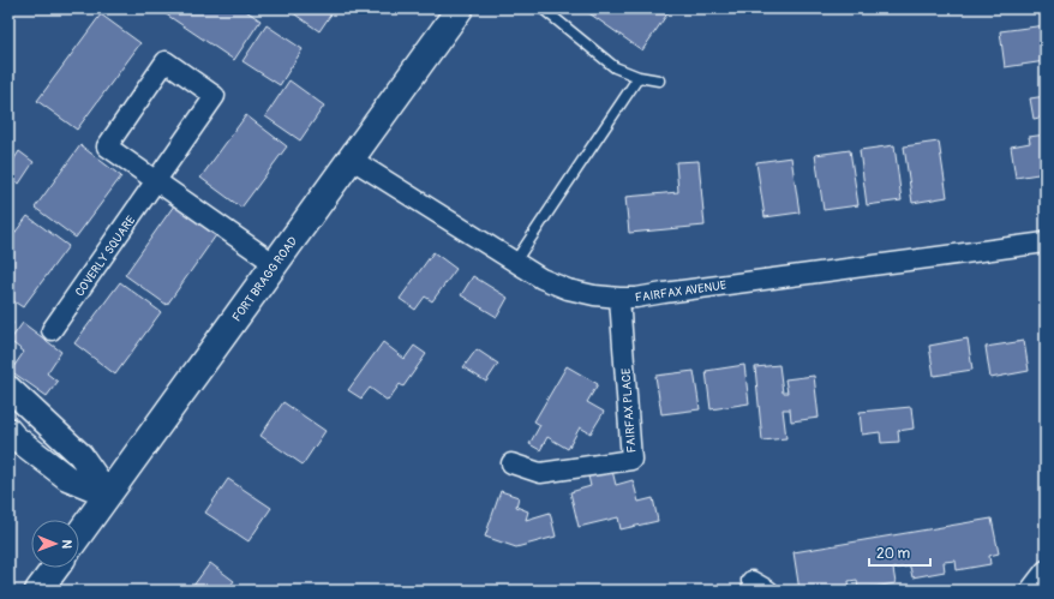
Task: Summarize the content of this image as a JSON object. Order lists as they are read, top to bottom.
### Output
{
  "streets": {
    "main road": ["FORT BRAGG ROAD"],
    "street": ["COVERLY SQUARE", "FAIRFAX AVENUE", "FAIRFAX PLACE"]
  },
  "crossings": [
    ["COVERLY SQUARE", "FORT BRAGG ROAD"],
    ["FORT BRAGG ROAD", "FAIRFAX AVENUE"],
    ["FAIRFAX AVENUE", "FAIRFAX PLACE"]
  ],
  "scale_bar": "20 m",
  "north": "right"
}
